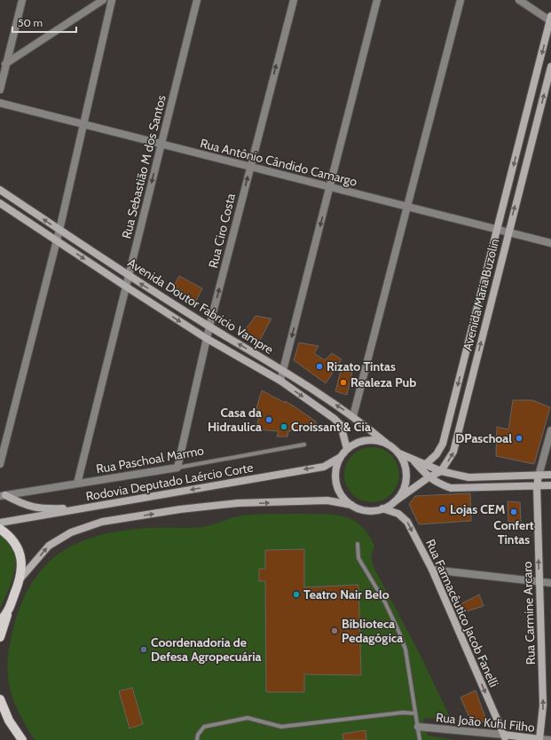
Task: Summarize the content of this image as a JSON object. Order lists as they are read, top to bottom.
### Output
{
  "streets": {
    "main road": [
      "Avenida Maria Buzolin",
      "Avenida Doutor Fabricio Vampre",
      "Rodovia Deputado Laércio Corte",
      "Rua Farmacêutico Jacob Fanelli",
      "Rua Carmine Arcaro",
      "Rua João Kuhl Filho"
    ],
    "street": [
      "Rua Antônio Cândido Camargo",
      "Rua Sebastião M dos Santos",
      "Rua Ciro Costa",
      "Rua Paschoal Marmo"
    ]
  },
  "crossings": [
    ["Rua Antônio Cândido Camargo", "Rua Sebastião M dos Santos"],
    ["Rua Antônio Cândido Camargo", "Rua Ciro Costa"],
    ["Rua Antônio Cândido Camargo", "Avenida Maria Buzolin"],
    ["Rua Sebastião M dos Santos", "Avenida Doutor Fabricio Vampre"],
    ["Rua Sebastião M dos Santos", "Rua Paschoal Marmo"],
    ["Rua Ciro Costa", "Avenida Doutor Fabricio Vampre"],
    ["Rua Ciro Costa", "Rua Paschoal Marmo"],
    ["Avenida Maria Buzolin", "Avenida Doutor Fabricio Vampre"],
    ["Avenida Maria Buzolin", "Rodovia Deputado Laércio Corte"],
    ["Avenida Maria Buzolin", "Rua Farmacêutico Jacob Fanelli"],
    ["Avenida Doutor Fabricio Vampre", "Rodovia Deputado Laércio Corte"],
    ["Avenida Doutor Fabricio Vampre", "Rua Farmacêutico Jacob Fanelli"],
    ["Rodovia Deputado Laércio Corte", "Rua Farmacêutico Jacob Fanelli"],
    ["Rua Farmacêutico Jacob Fanelli", "Rua João Kuhl Filho"],
    ["Rua Carmine Arcaro", "Rua João Kuhl Filho"]
  ],
  "one_way": ["Rua Ciro Costa", "Rua Farmacêutico Jacob Fanelli", "Rua Carmine Arcaro"],
  "places": [
    "Rizato Tintas",
    "Realeza Pub",
    "Casa da Hidraulica",
    "Croissant & Cia",
    "DPaschoal",
    "Lojas CEM",
    "Confert Tintas",
    "Teatro Nair Belo",
    "Biblioteca Pedagógica",
    "Coordenadoria de Defesa Agropecuária"
  ],
  "scale_bar": "50 m"
}
